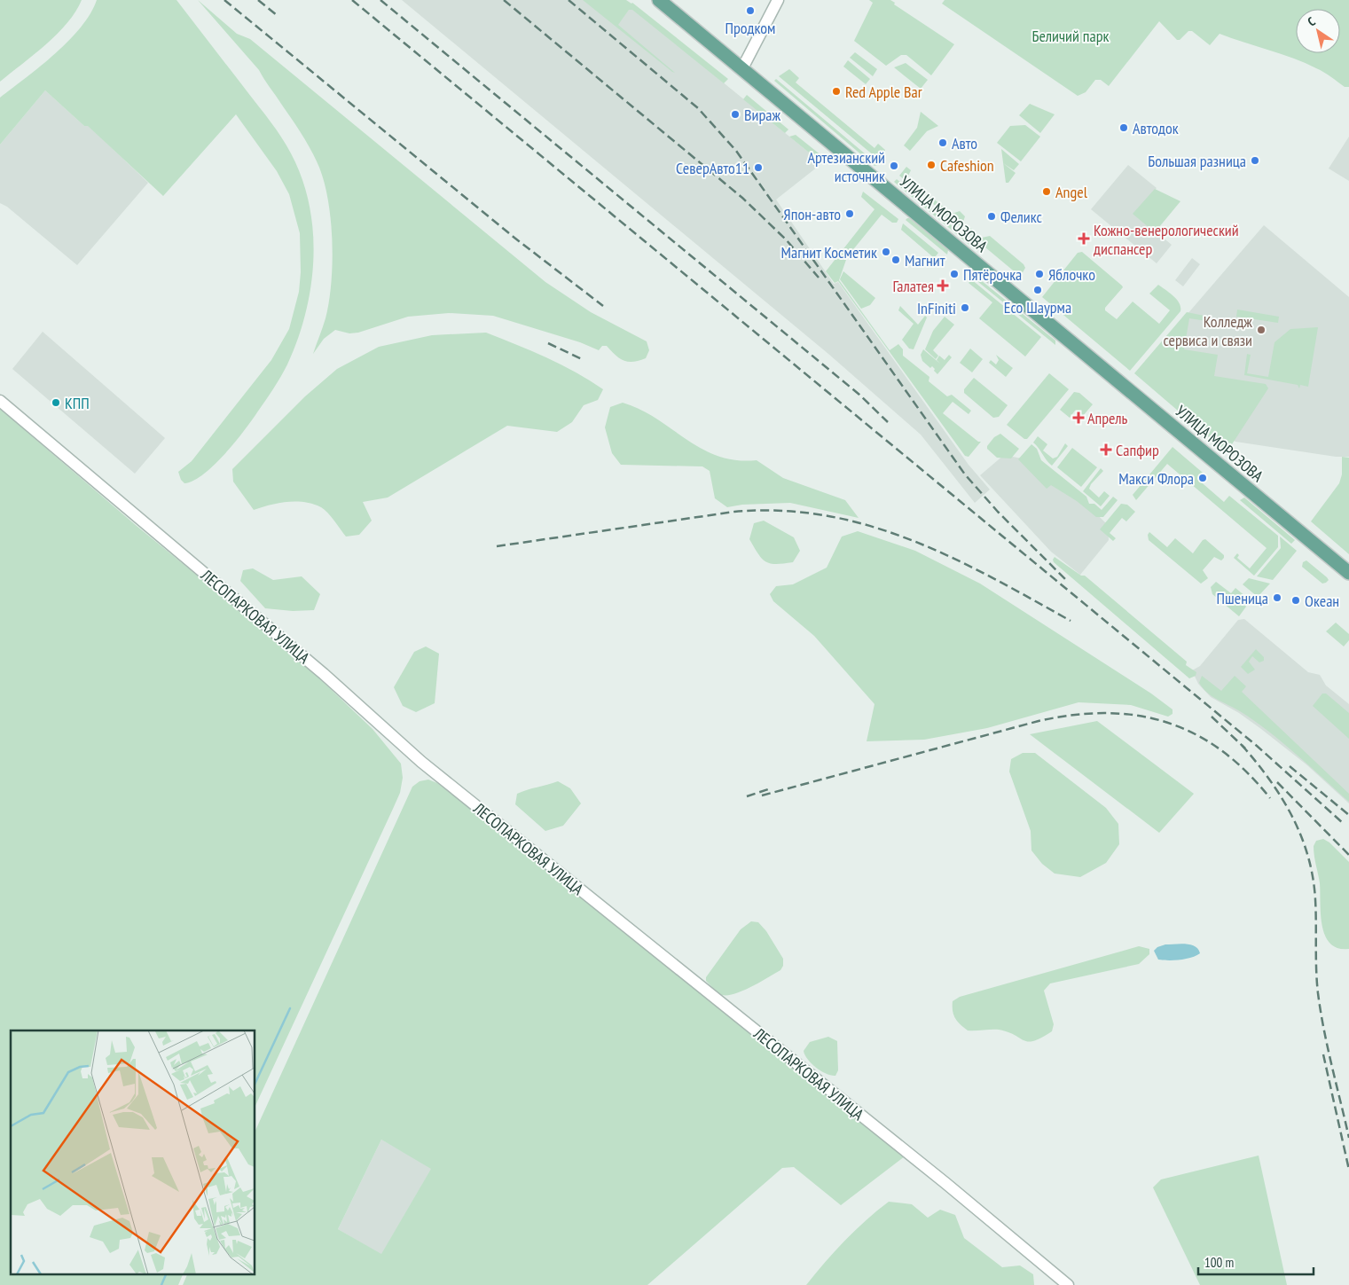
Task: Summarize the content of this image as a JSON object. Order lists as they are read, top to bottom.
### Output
{
  "streets": {
    "main road": ["УЛИЦА МОРОЗОВА"],
    "street": ["ЛЕСОПАРКОВАЯ УЛИЦА"]
  },
  "parks": ["Беличий парк"],
  "places": {
    "other": [
      "Продком",
      "Red Apple Bar",
      "Вираж",
      "Автодок",
      "Авто",
      "Большая разница",
      "Cafeshion",
      "Артезианский источник",
      "СеверАвто11",
      "Angel",
      "Япон-авто",
      "Феликс",
      "Магнит Косметик",
      "Магнит",
      "Пятёрочка",
      "Яблочко",
      "Eco Шаурма",
      "InFiniti",
      "Колледж сервиса и связи",
      "КПП",
      "Макси Флора",
      "Пшеница",
      "Океан"
    ],
    "health": [
      "Кожно-венерологический диспансер",
      "Галатея",
      "Апрель",
      "Сапфир"
    ]
  },
  "scale_bar": "100 m",
  "north": "top left"
}
